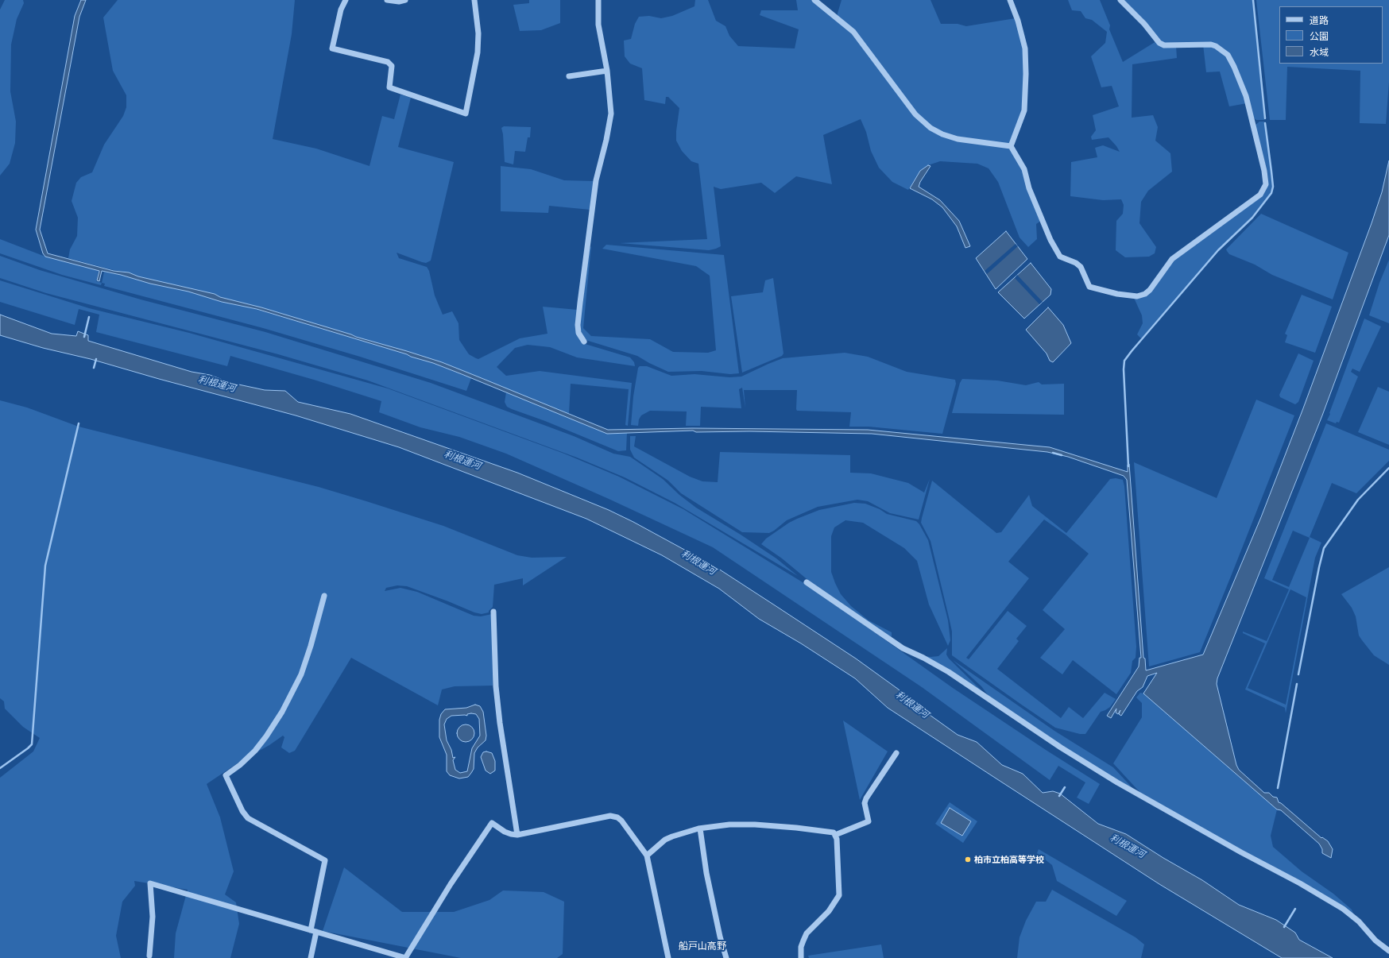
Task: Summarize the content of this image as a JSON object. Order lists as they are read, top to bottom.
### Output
{
  "districts": ["船戸山高野"],
  "water": ["利根運河"],
  "places": ["柏市立柏高等学校"],
  "legend": ["道路", "公園", "水域"]
}
